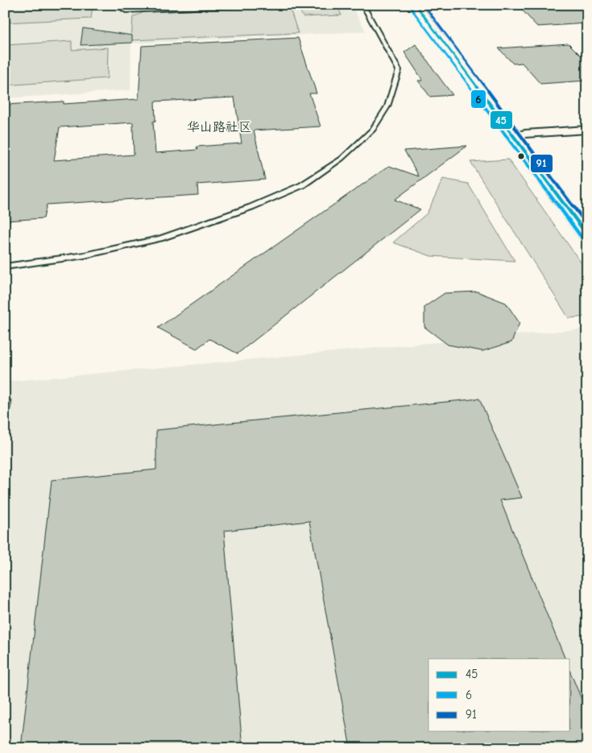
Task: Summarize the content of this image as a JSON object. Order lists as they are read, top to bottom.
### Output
{
  "districts": ["华山路社区"],
  "lines": ["transit line 45", "transit line 91", "transit line 6"],
  "legend": ["45", "6", "91"]
}
